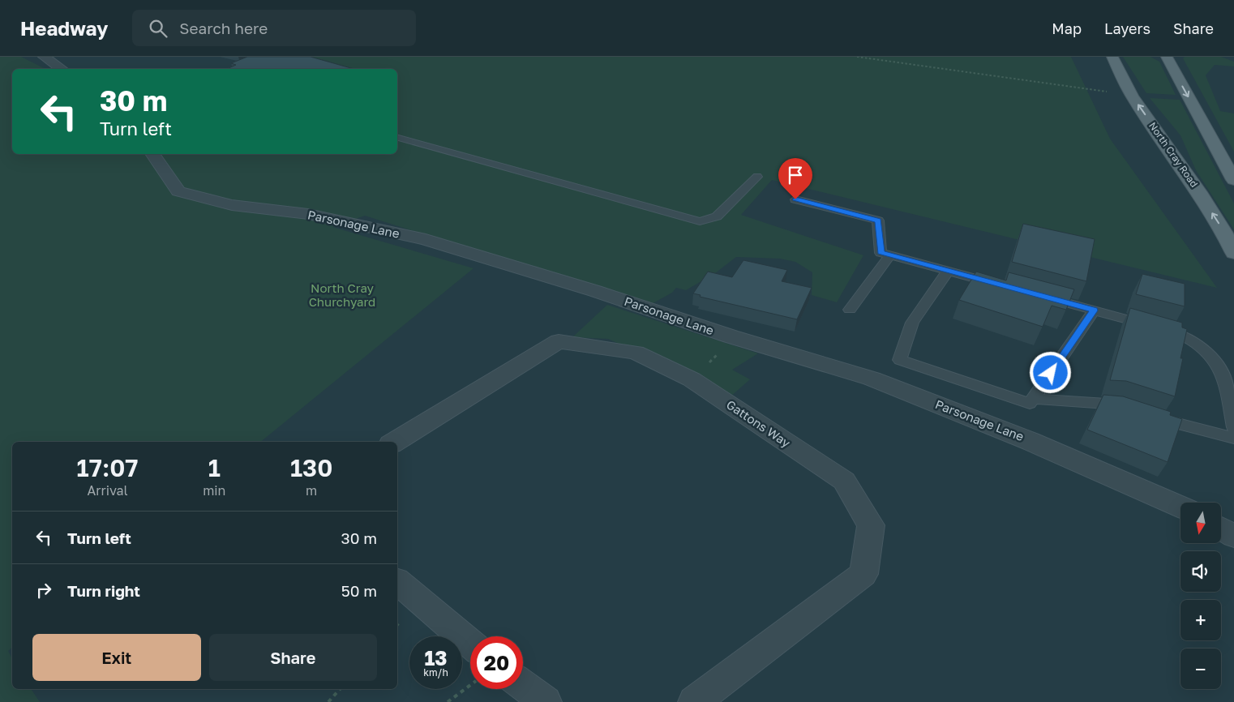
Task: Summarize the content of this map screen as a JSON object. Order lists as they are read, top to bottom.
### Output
{
  "streets": {
    "main road": ["North Cray Road"],
    "street": ["Parsonage Lane", "Gattons Way"]
  },
  "parks": ["North Cray Churchyard"],
  "north": "bottom",
  "page": {
    "header": "Headway",
    "search": "Search here",
    "nav": ["Map", "Layers", "Share"],
    "turn": ["30 m", "Turn left"],
    "eta": [
      "17:07",
      "Arrival",
      "1",
      "min",
      "130",
      "m"
    ],
    "map_buttons": ["+", "−"],
    "list": [
      {
        "name": "Turn left",
        "value": "30 m"
      },
      {
        "name": "Turn right",
        "value": "50 m"
      }
    ],
    "buttons": ["Exit", "Share"],
    "speed": "13 km/h",
    "limit": "20"
  }
}
